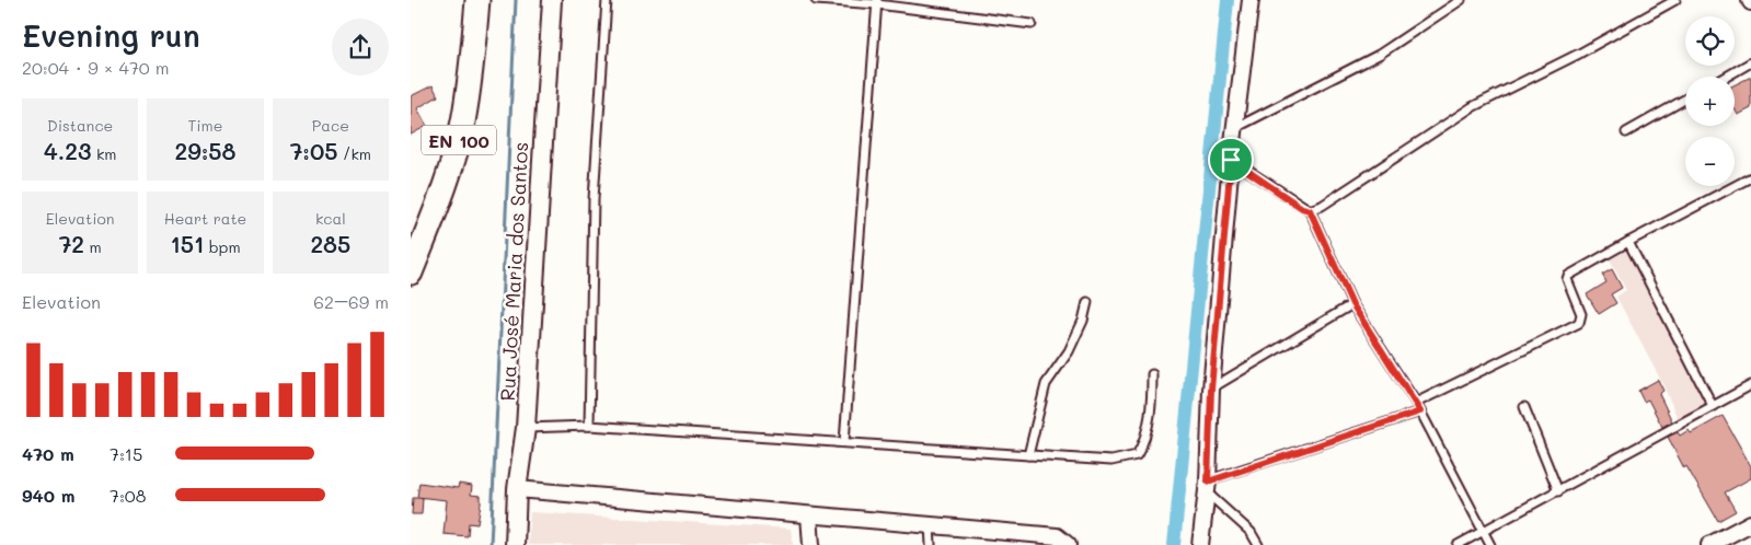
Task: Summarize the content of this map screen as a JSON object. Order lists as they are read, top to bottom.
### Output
{
  "streets": {
    "main road": ["EN 100"],
    "street": ["Rua José Maria dos Santos"]
  },
  "page": {
    "heading": ["Evening run", "20:04 · 9 × 470 m"],
    "map_buttons": ["+", "−"],
    "stats": [
      ["Distance", "4.23 km"],
      ["Time", "29:58"],
      ["Pace", "7:05 /km"],
      ["Elevation", "72 m"],
      ["Heart rate", "151 bpm"],
      ["kcal", "285"]
    ],
    "chart": ["Elevation", "62–69 m"],
    "list": [
      {
        "name": "470 m",
        "note": "7:15"
      },
      {
        "name": "940 m",
        "note": "7:08"
      }
    ]
  }
}
